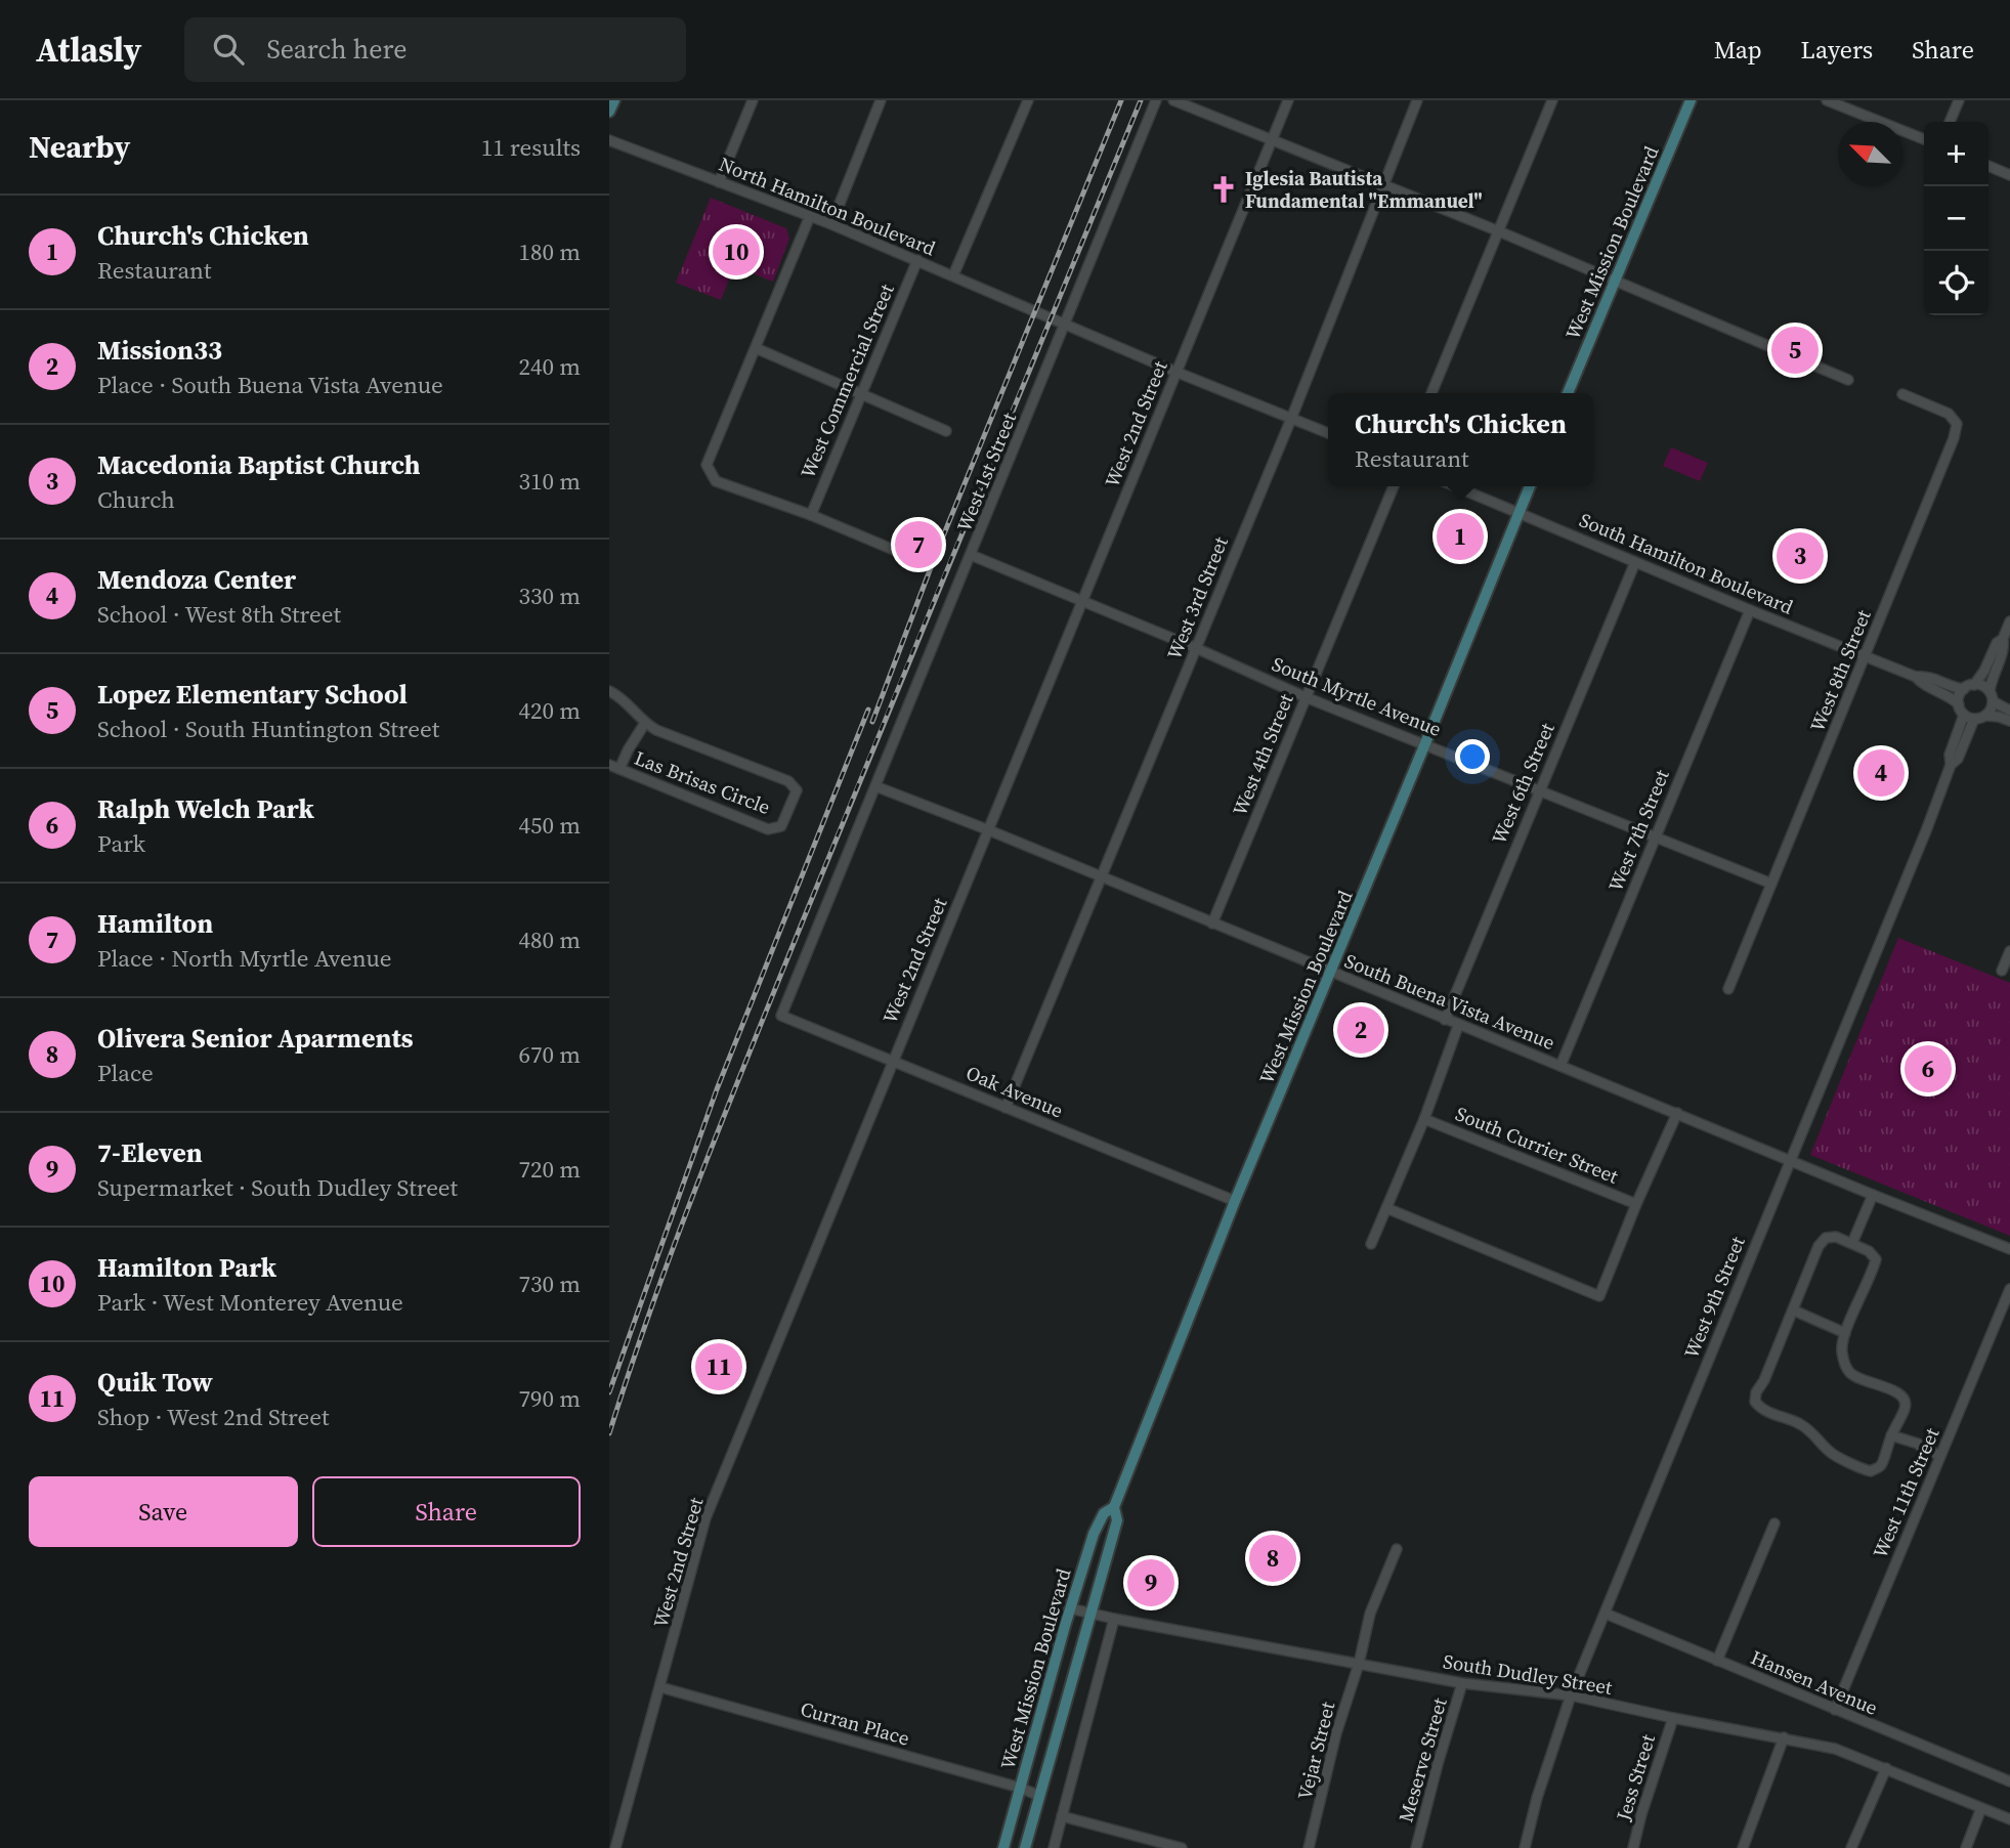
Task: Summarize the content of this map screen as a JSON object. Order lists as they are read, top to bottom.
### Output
{
  "streets": {
    "main road": ["West Mission Boulevard"],
    "street": [
      "North Hamilton Boulevard",
      "West Commercial Street",
      "West 2nd Street",
      "West 1st Street",
      "South Hamilton Boulevard",
      "West 3rd Street",
      "West 8th Street",
      "South Myrtle Avenue",
      "West 4th Street",
      "Las Brisas Circle",
      "West 6th Street",
      "West 7th Street",
      "South Buena Vista Avenue",
      "Oak Avenue",
      "South Currier Street",
      "West 9th Street",
      "West 11th Street",
      "South Dudley Street",
      "Hansen Avenue",
      "Curran Place",
      "Vejar Street",
      "Meserve Street",
      "Jess Street"
    ]
  },
  "crossings": [
    ["North Hamilton Boulevard", "West Commercial Street"],
    ["North Hamilton Boulevard", "West 1st Street"],
    ["West Mission Boulevard", "South Hamilton Boulevard"],
    ["West Mission Boulevard", "South Myrtle Avenue"],
    ["West Mission Boulevard", "South Buena Vista Avenue"],
    ["West Mission Boulevard", "Oak Avenue"],
    ["West Mission Boulevard", "South Dudley Street"],
    ["West Mission Boulevard", "Curran Place"],
    ["West 2nd Street", "South Myrtle Avenue"],
    ["West 2nd Street", "South Buena Vista Avenue"],
    ["West 2nd Street", "Oak Avenue"],
    ["West 2nd Street", "Curran Place"],
    ["West 1st Street", "South Myrtle Avenue"],
    ["West 1st Street", "South Buena Vista Avenue"],
    ["West 1st Street", "Oak Avenue"],
    ["South Hamilton Boulevard", "West 8th Street"],
    ["South Hamilton Boulevard", "West 6th Street"],
    ["South Hamilton Boulevard", "West 7th Street"],
    ["South Hamilton Boulevard", "West 9th Street"],
    ["West 3rd Street", "South Myrtle Avenue"],
    ["West 3rd Street", "South Buena Vista Avenue"],
    ["West 3rd Street", "Oak Avenue"],
    ["West 8th Street", "South Myrtle Avenue"],
    ["South Myrtle Avenue", "West 4th Street"],
    ["South Myrtle Avenue", "West 6th Street"],
    ["South Myrtle Avenue", "West 7th Street"],
    ["West 4th Street", "South Buena Vista Avenue"],
    ["West 6th Street", "South Buena Vista Avenue"],
    ["West 7th Street", "South Buena Vista Avenue"],
    ["South Buena Vista Avenue", "West 9th Street"],
    ["West 9th Street", "South Dudley Street"],
    ["West 9th Street", "Hansen Avenue"],
    ["West 11th Street", "Hansen Avenue"],
    ["South Dudley Street", "Vejar Street"],
    ["South Dudley Street", "Meserve Street"],
    ["South Dudley Street", "Jess Street"]
  ],
  "places": {
    "church": ["Iglesia Bautista Fundamental \"Emmanuel\""]
  },
  "north": "top left",
  "page": {
    "header": "Atlasly",
    "search": "Search here",
    "nav": ["Map", "Layers", "Share"],
    "heading": ["Nearby", "11 results"],
    "map_buttons": ["+", "−"],
    "list": [
      {
        "mark": "1",
        "name": "Church's Chicken",
        "note": "Restaurant",
        "value": "180 m"
      },
      {
        "mark": "2",
        "name": "Mission33",
        "note": "Place · South Buena Vista Avenue",
        "value": "240 m"
      },
      {
        "mark": "3",
        "name": "Macedonia Baptist Church",
        "note": "Church",
        "value": "310 m"
      },
      {
        "mark": "4",
        "name": "Mendoza Center",
        "note": "School · West 8th Street",
        "value": "330 m"
      },
      {
        "mark": "5",
        "name": "Lopez Elementary School",
        "note": "School · South Huntington Street",
        "value": "420 m"
      },
      {
        "mark": "6",
        "name": "Ralph Welch Park",
        "note": "Park",
        "value": "450 m"
      },
      {
        "mark": "7",
        "name": "Hamilton",
        "note": "Place · North Myrtle Avenue",
        "value": "480 m"
      },
      {
        "mark": "8",
        "name": "Olivera Senior Aparments",
        "note": "Place",
        "value": "670 m"
      },
      {
        "mark": "9",
        "name": "7-Eleven",
        "note": "Supermarket · South Dudley Street",
        "value": "720 m"
      },
      {
        "mark": "10",
        "name": "Hamilton Park",
        "note": "Park · West Monterey Avenue",
        "value": "730 m"
      },
      {
        "mark": "11",
        "name": "Quik Tow",
        "note": "Shop · West 2nd Street",
        "value": "790 m"
      }
    ],
    "pins": [
      "10",
      "5",
      "1",
      "7",
      "3",
      "4",
      "2",
      "6",
      "11",
      "8",
      "9"
    ],
    "popup": ["Church's Chicken", "Restaurant"],
    "buttons": ["Save", "Share"]
  }
}
